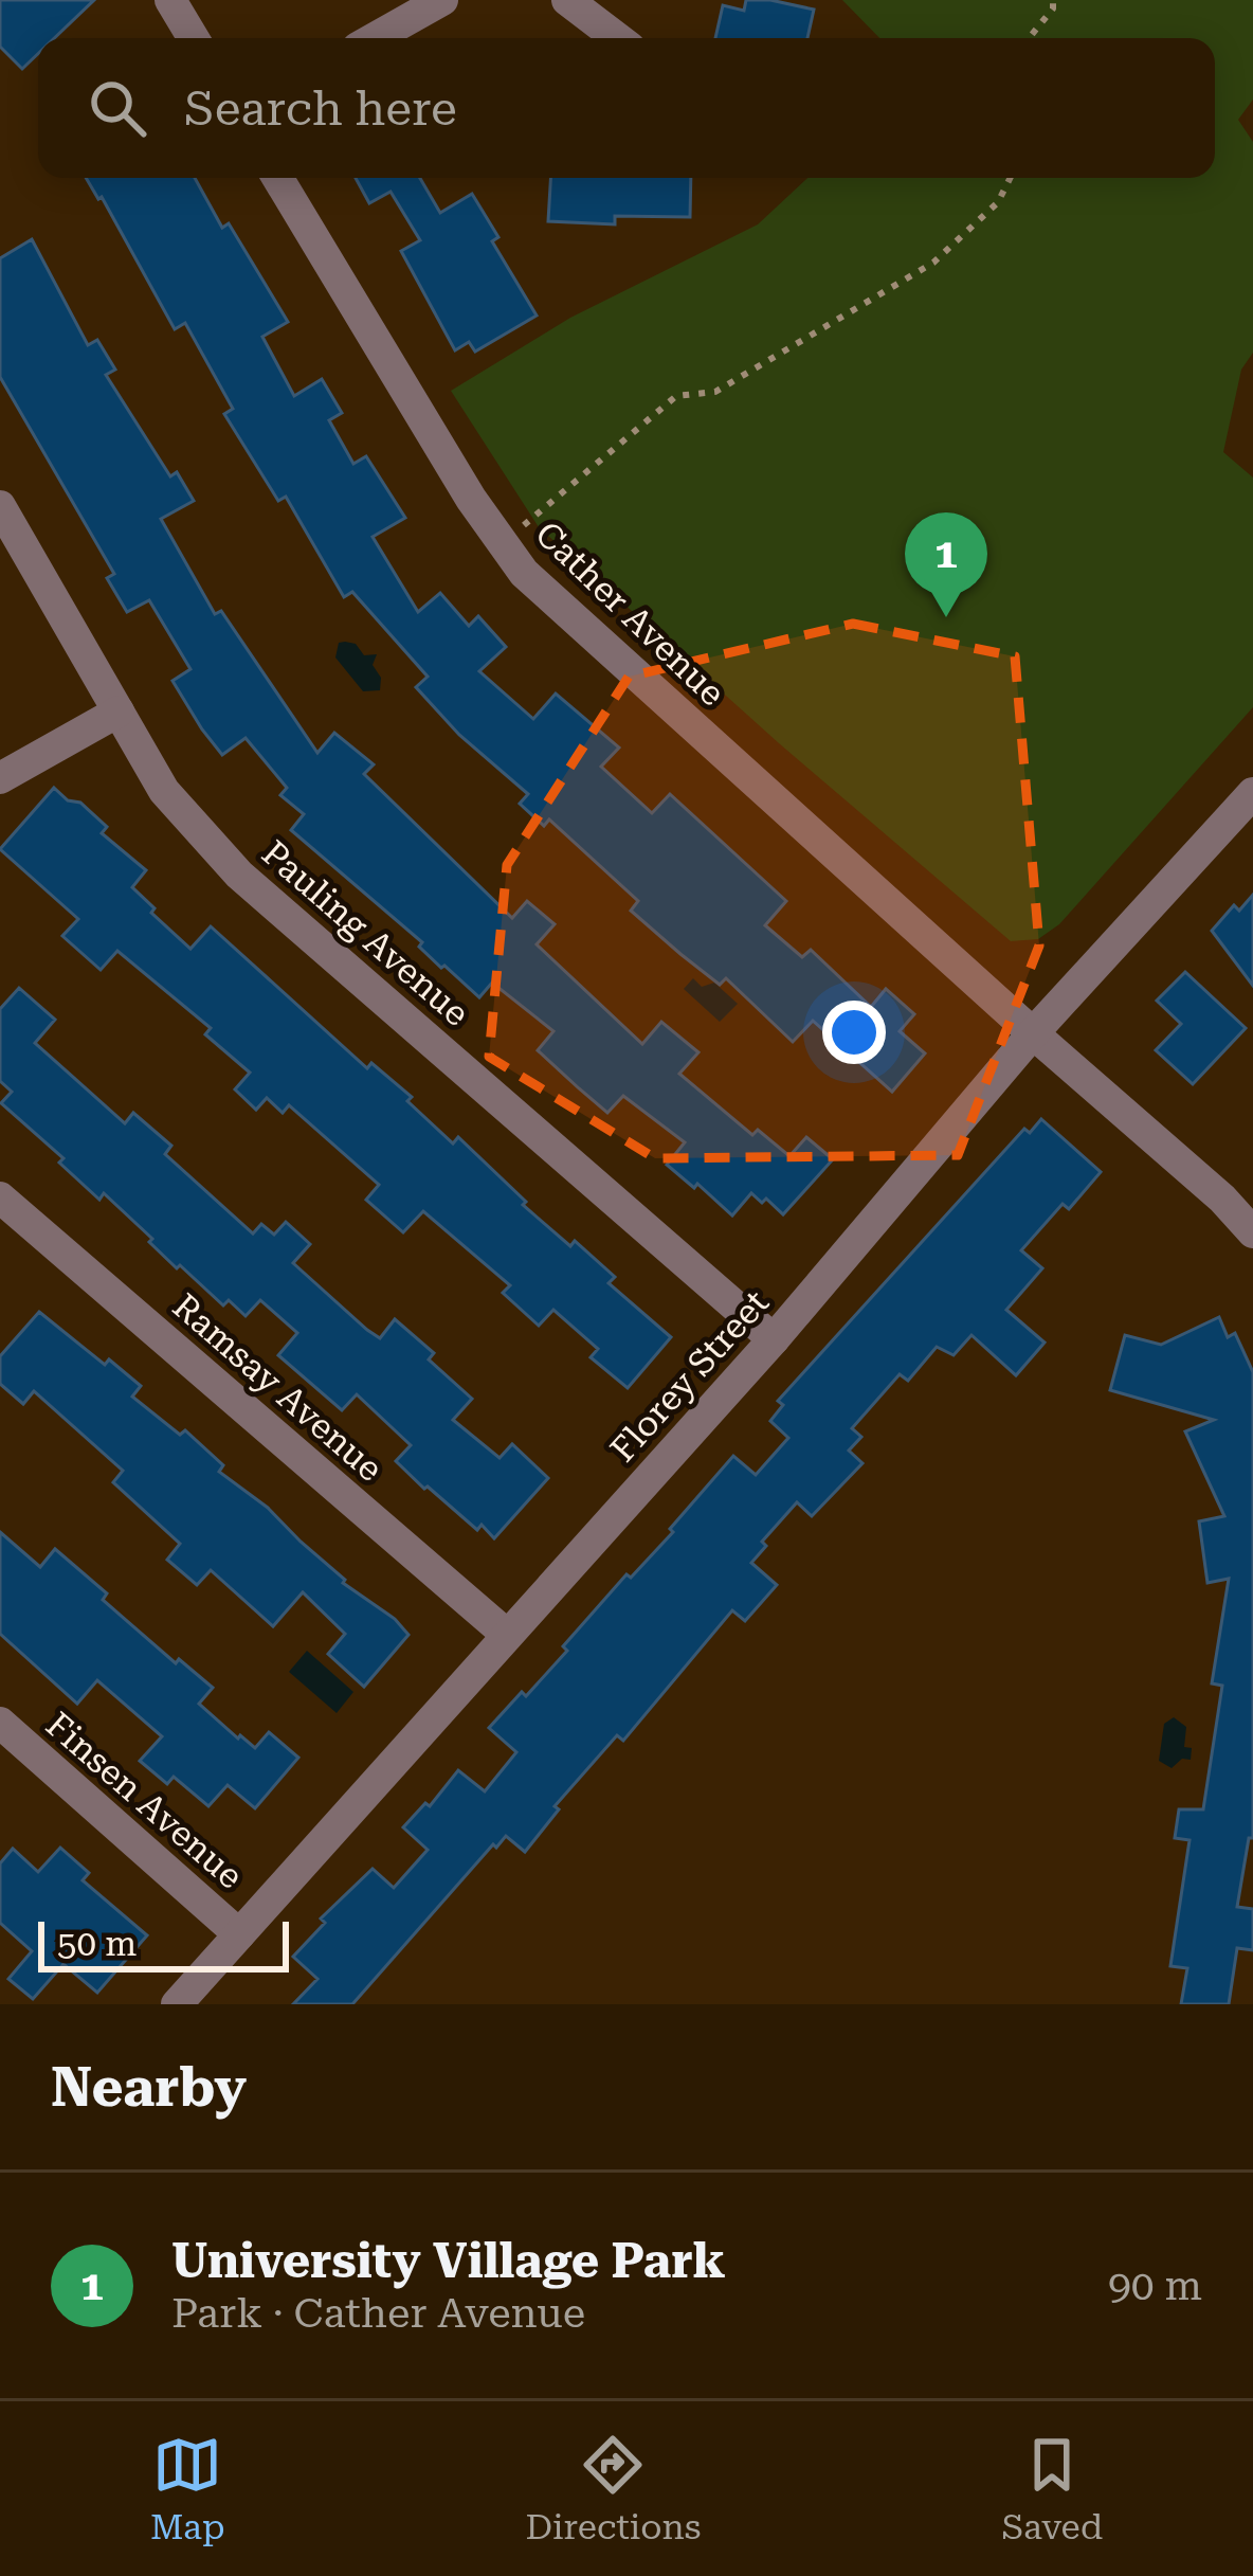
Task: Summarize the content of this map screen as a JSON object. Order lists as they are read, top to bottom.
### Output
{
  "streets": {
    "street": [
      "Cather Avenue",
      "Pauling Avenue",
      "Florey Street",
      "Ramsay Avenue",
      "Finsen Avenue"
    ]
  },
  "crossings": [
    ["Cather Avenue", "Florey Street"],
    ["Pauling Avenue", "Florey Street"],
    ["Florey Street", "Ramsay Avenue"],
    ["Florey Street", "Finsen Avenue"]
  ],
  "scale_bar": "50 m",
  "page": {
    "search": "Search here",
    "pins": "1",
    "scale": "50 m",
    "heading": "Nearby",
    "list": [
      {
        "mark": "1",
        "name": "University Village Park",
        "note": "Park · Cather Avenue",
        "value": "90 m"
      }
    ],
    "nav": ["Map", "Directions", "Saved"]
  }
}
